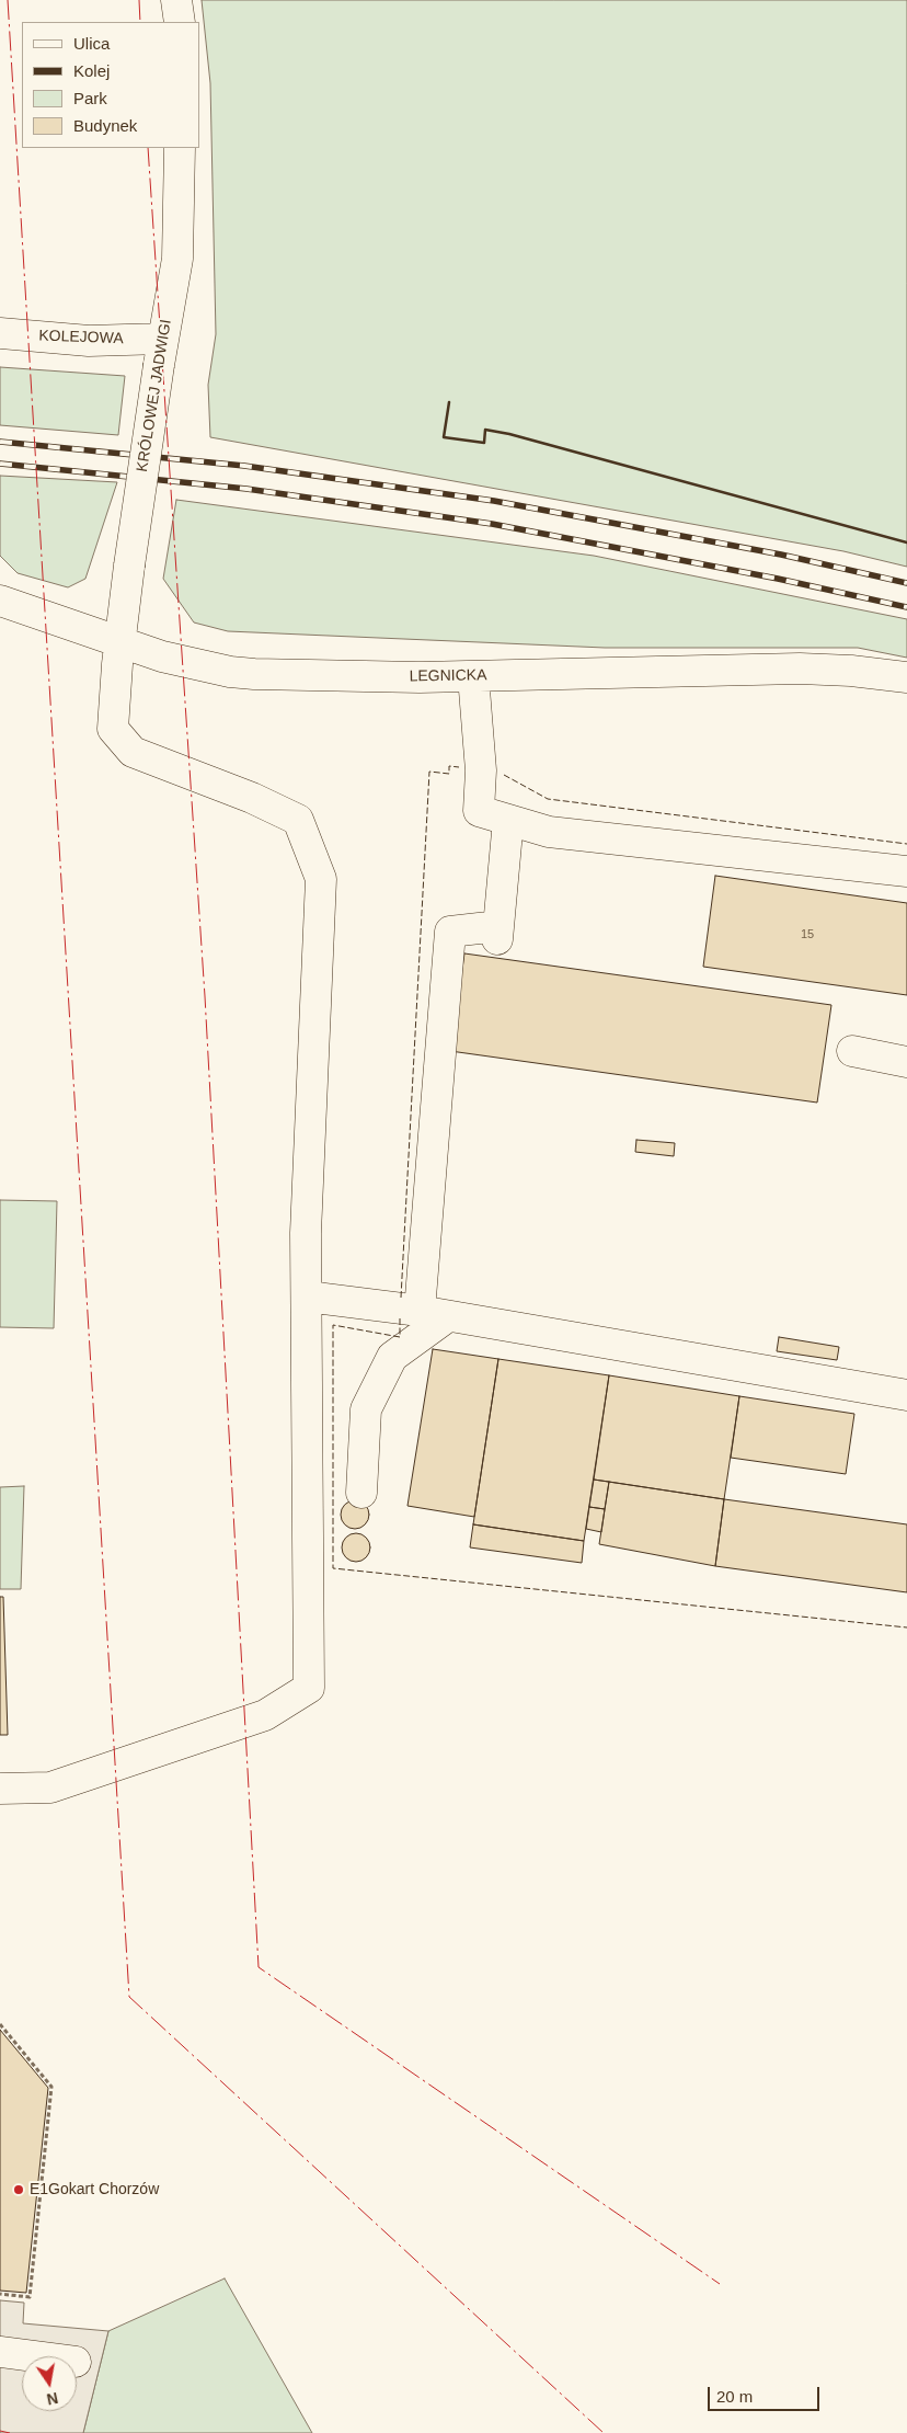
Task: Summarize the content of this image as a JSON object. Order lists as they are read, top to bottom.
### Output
{
  "streets": {
    "street": ["KOLEJOWA", "KRÓLOWEJ JADWIGI", "LEGNICKA"]
  },
  "crossings": [
    ["KOLEJOWA", "KRÓLOWEJ JADWIGI"],
    ["KRÓLOWEJ JADWIGI", "LEGNICKA"]
  ],
  "places": ["E1Gokart Chorzów"],
  "house_numbers": ["15"],
  "legend": [
    "Ulica",
    "Kolej",
    "Park",
    "Budynek"
  ],
  "scale_bar": "20 m",
  "north": "bottom"
}
